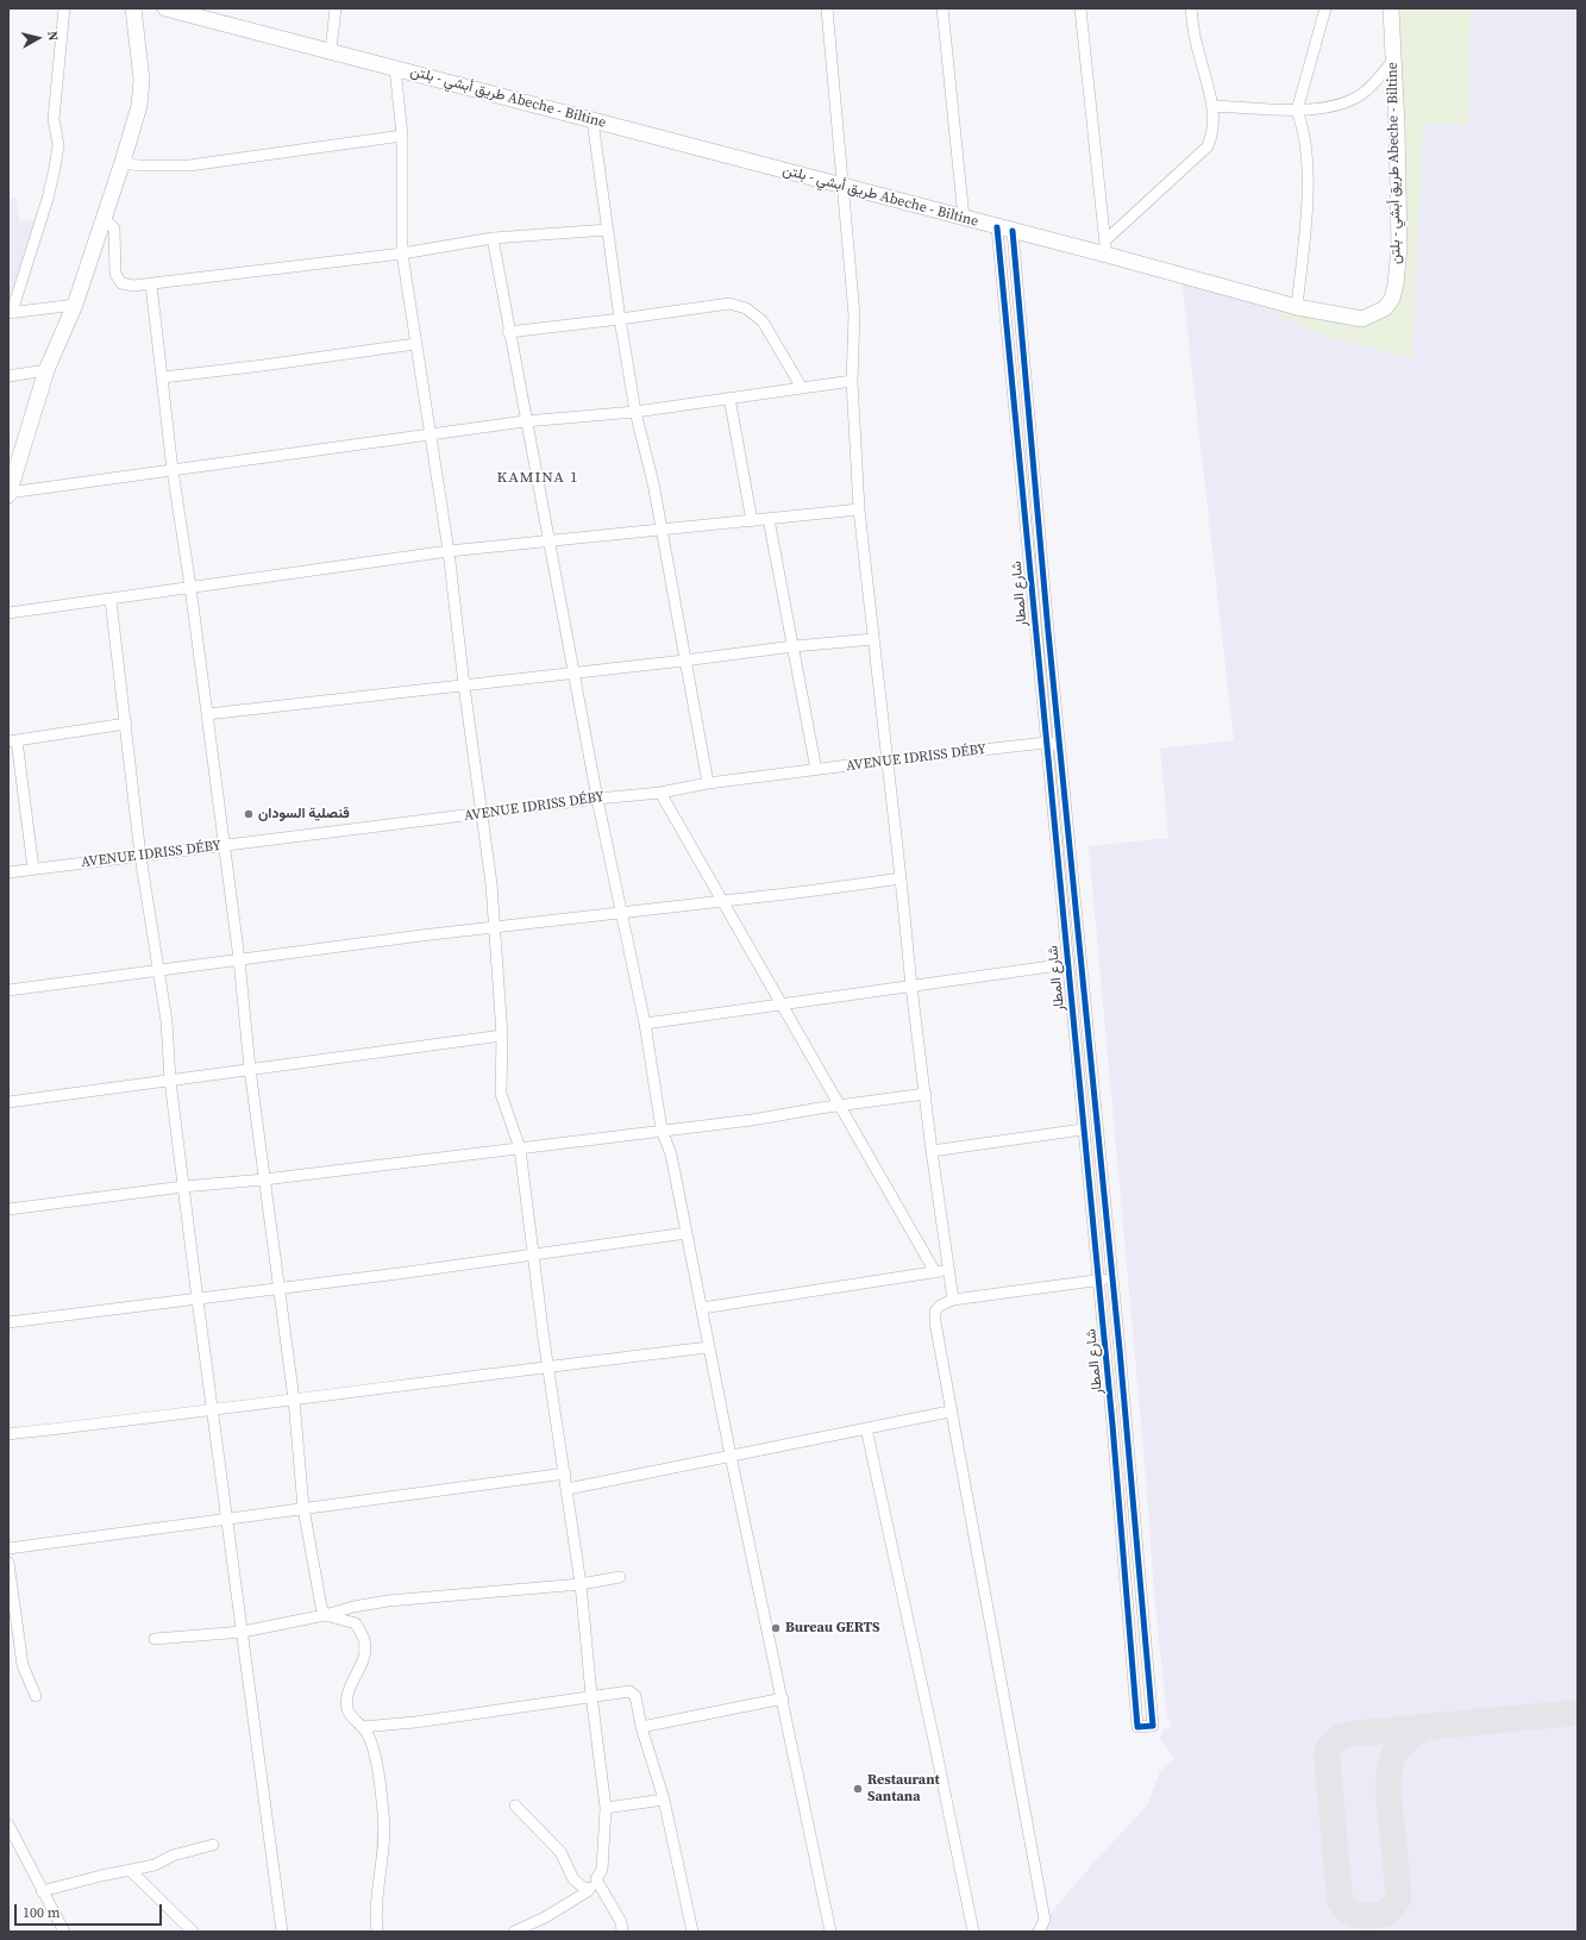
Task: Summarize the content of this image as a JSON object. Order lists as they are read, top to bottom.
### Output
{
  "streets": {
    "main road": ["طريق أبشي - بلتن Abeche - Biltine"],
    "street": ["شارع المطار", "AVENUE IDRISS DÉBY"]
  },
  "crossings": [
    ["طريق أبشي - بلتن Abeche - Biltine", "شارع المطار"],
    ["شارع المطار", "AVENUE IDRISS DÉBY"]
  ],
  "districts": ["KAMINA 1"],
  "places": ["قنصلية السودان", "Bureau GERTS", "Restaurant Santana"],
  "scale_bar": "100 m",
  "north": "right"
}
